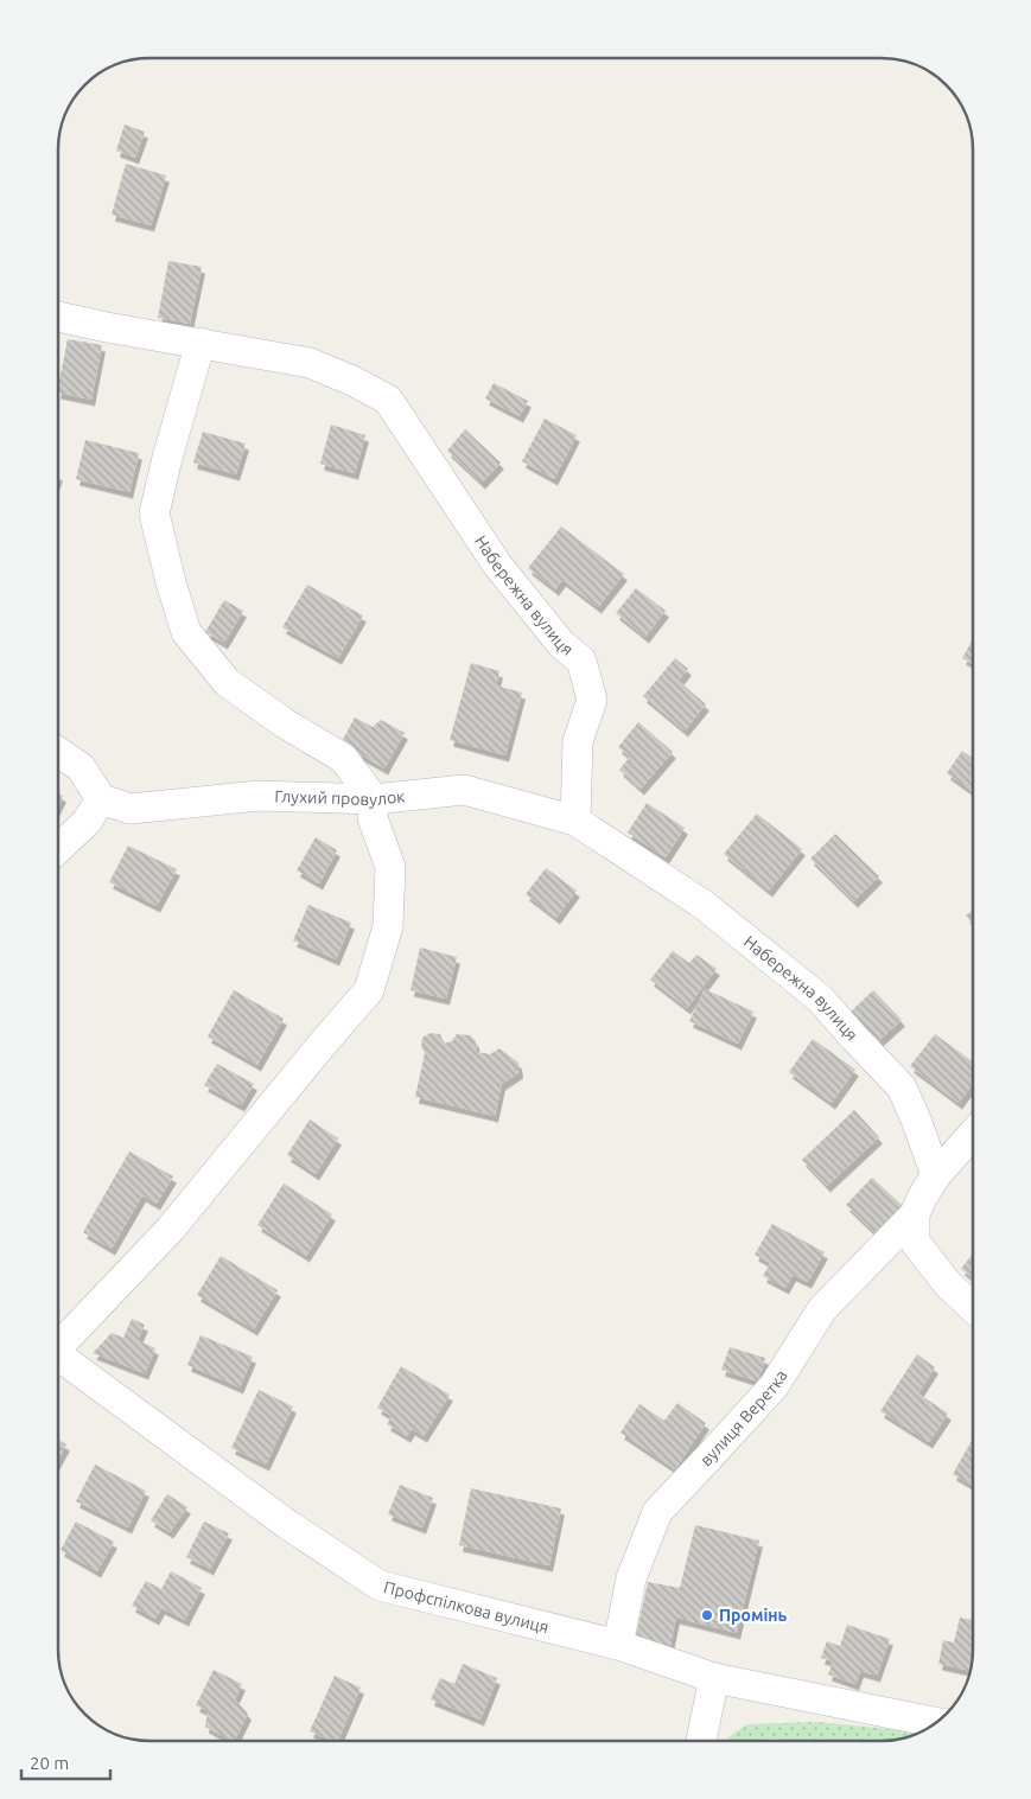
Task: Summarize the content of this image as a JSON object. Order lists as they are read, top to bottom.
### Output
{
  "streets": {
    "street": [
      "Набережна вулиця",
      "Глухий провулок",
      "вулиця Веретка",
      "Профспілкова вулиця"
    ]
  },
  "crossings": [
    ["Набережна вулиця", "Глухий провулок"],
    ["Набережна вулиця", "вулиця Веретка"],
    ["вулиця Веретка", "Профспілкова вулиця"]
  ],
  "places": ["Промінь"],
  "scale_bar": "20 m"
}
